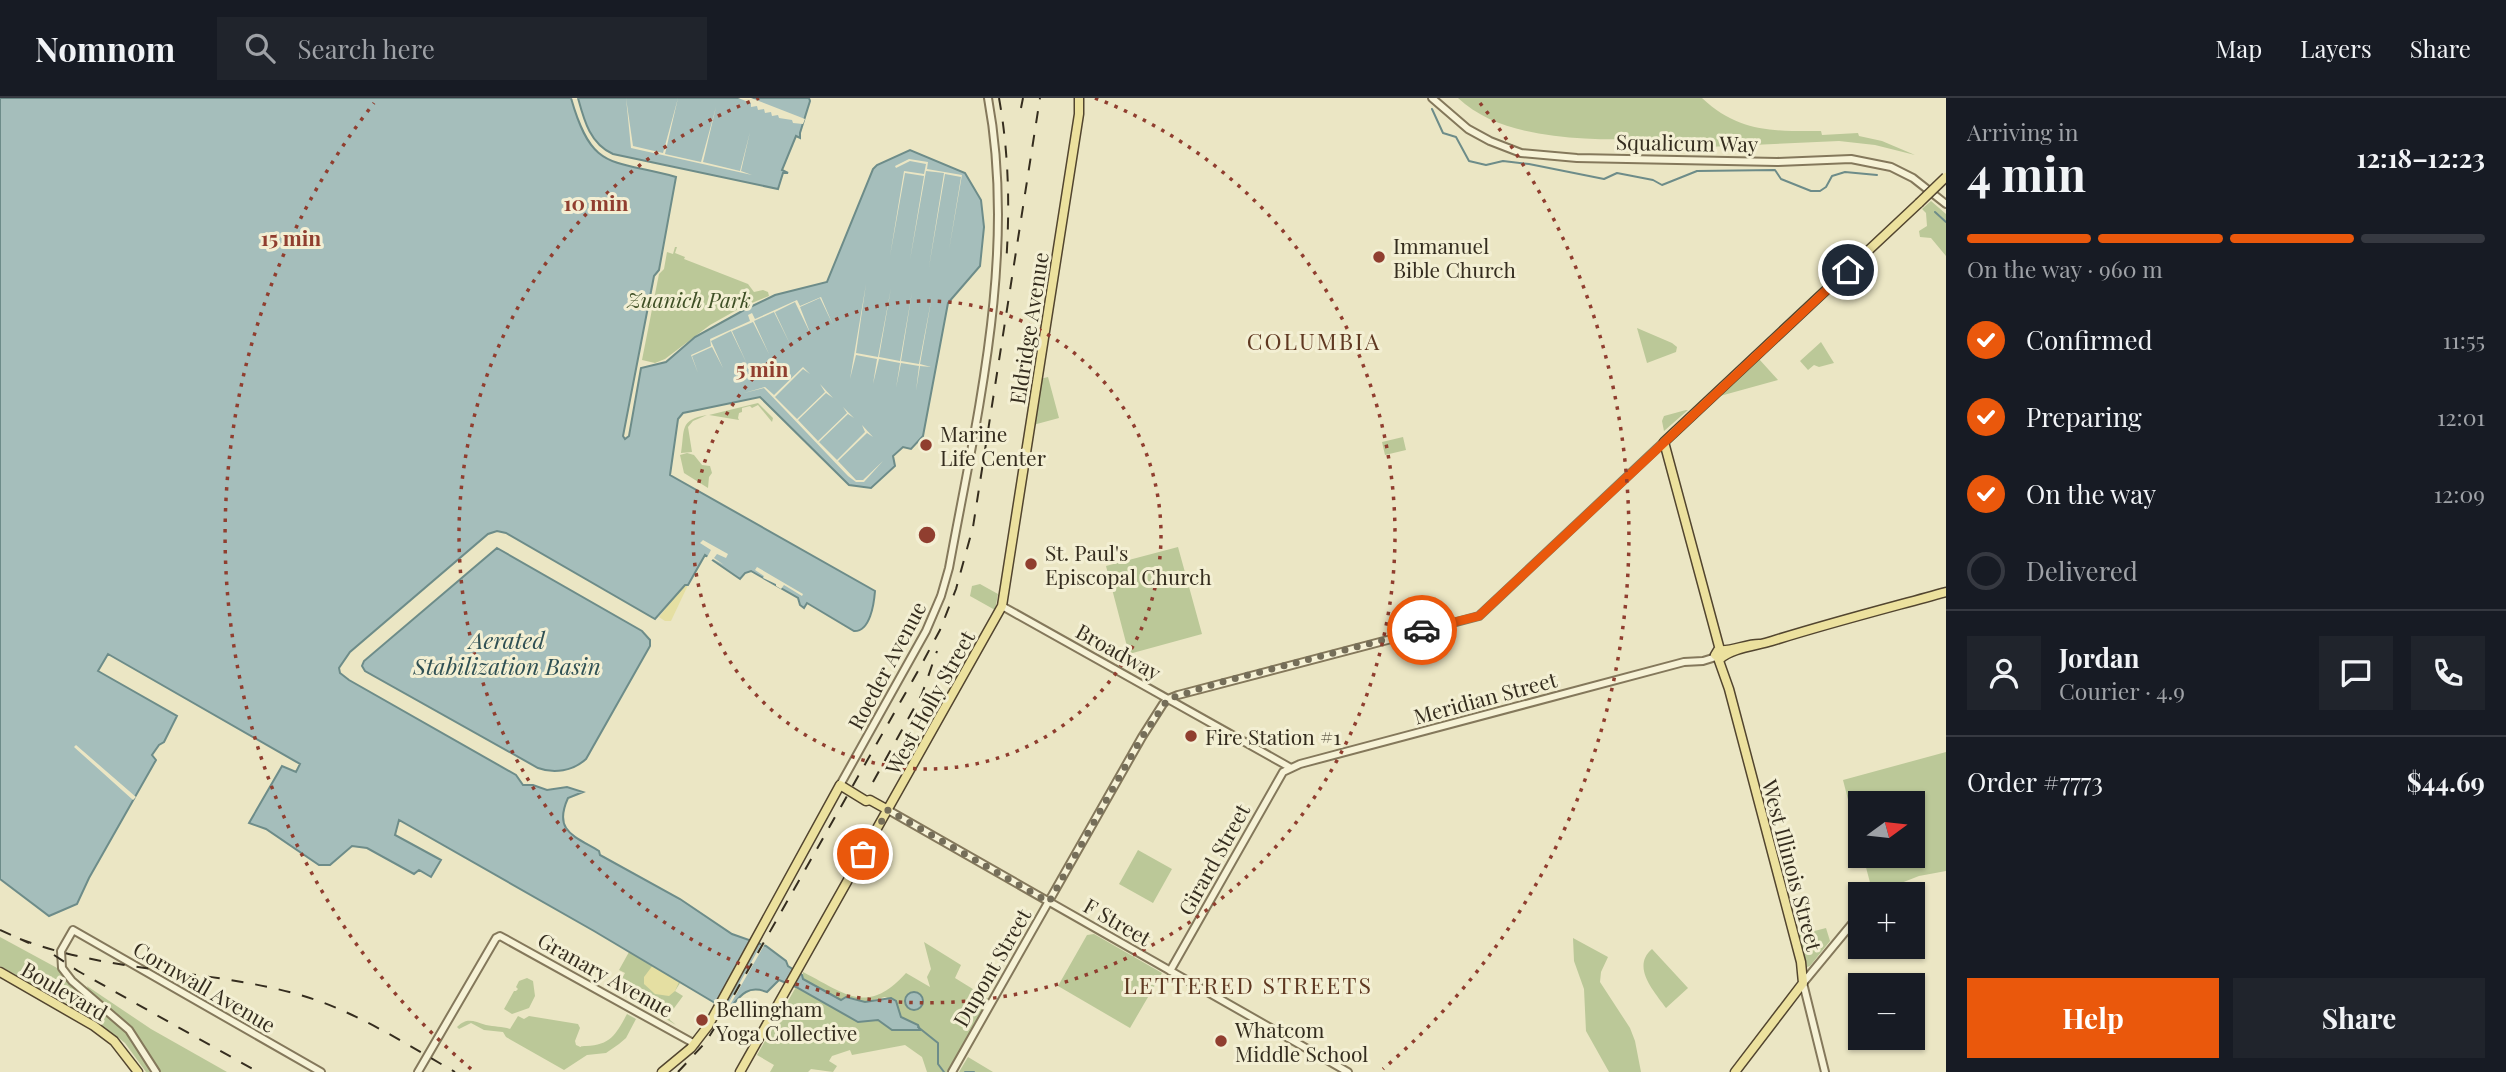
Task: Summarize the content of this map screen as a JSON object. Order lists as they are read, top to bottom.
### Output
{
  "streets": {
    "main road": [
      "Eldridge Avenue",
      "Roeder Avenue",
      "Meridian Street",
      "West Holly Street",
      "West Illinois Street",
      "F Street",
      "Boulevard"
    ],
    "street": [
      "Squalicum Way",
      "Broadway",
      "Girard Street",
      "Dupont Street",
      "Granary Avenue",
      "Cornwall Avenue"
    ]
  },
  "crossings": [
    ["Eldridge Avenue", "Broadway"],
    ["Eldridge Avenue", "West Holly Street"],
    ["Broadway", "Meridian Street"],
    ["Broadway", "West Holly Street"],
    ["Broadway", "Girard Street"],
    ["Broadway", "Dupont Street"],
    ["Roeder Avenue", "F Street"],
    ["Roeder Avenue", "Granary Avenue"],
    ["Meridian Street", "Girard Street"],
    ["Meridian Street", "West Illinois Street"],
    ["West Holly Street", "F Street"],
    ["Girard Street", "F Street"],
    ["F Street", "Dupont Street"]
  ],
  "districts": ["COLUMBIA", "LETTERED STREETS"],
  "water": ["Aerated Stabilization Basin"],
  "parks": ["Zuanich Park"],
  "places": [
    "Immanuel Bible Church",
    "Marine Life Center",
    "St. Paul's Episcopal Church",
    "Fire Station #1",
    "Bellingham Yoga Collective",
    "Whatcom Middle School"
  ],
  "north": "right",
  "page": {
    "header": "Nomnom",
    "search": "Search here",
    "nav": ["Map", "Layers", "Share"],
    "heading": ["4 min", "Arriving in", "12:18–12:23"],
    "panel": [
      "Jordan",
      "Courier · 4.9",
      "Order #7773",
      "$44.69"
    ],
    "bar": "On the way · 960 m",
    "list": [
      ["Confirmed", "11:55"],
      ["Preparing", "12:01"],
      ["On the way", "12:09"],
      "Delivered"
    ],
    "map_buttons": ["+", "−"],
    "buttons": ["Help", "Share"]
  },
  "rings": ["10 min", "15 min", "5 min"]
}
